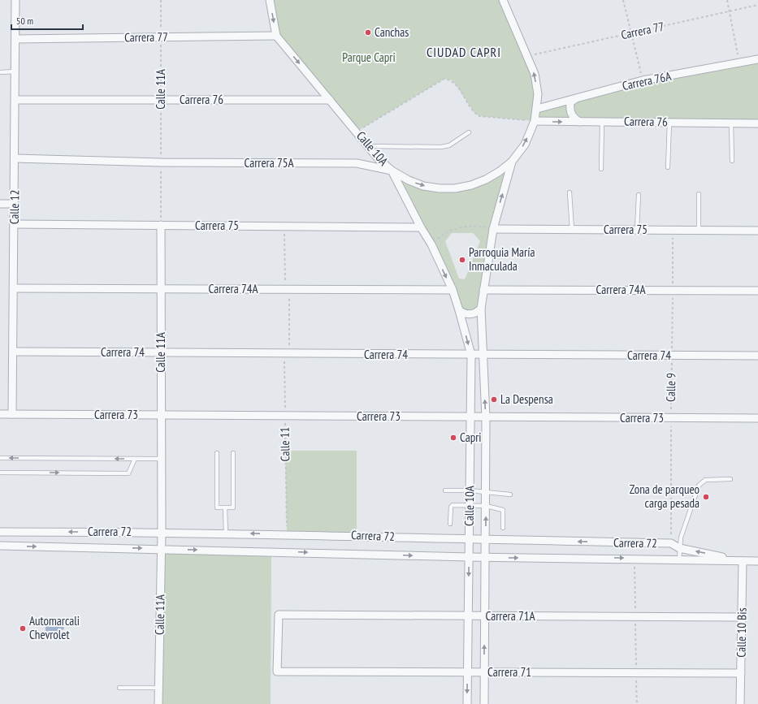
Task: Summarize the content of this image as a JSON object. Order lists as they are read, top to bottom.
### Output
{
  "streets": {
    "street": [
      "Carrera 77",
      "Carrera 76A",
      "Calle 11A",
      "Carrera 76",
      "Calle 10A",
      "Carrera 75A",
      "Calle 12",
      "Carrera 75",
      "Carrera 74A",
      "Carrera 74",
      "Carrera 73",
      "Carrera 72",
      "Carrera 71A",
      "Calle 10 Bis",
      "Carrera 71"
    ],
    "path": ["Calle 9", "Calle 11"]
  },
  "crossings": [
    ["Carrera 77", "Calle 11A"],
    ["Carrera 77", "Calle 10A"],
    ["Carrera 77", "Calle 12"],
    ["Carrera 76A", "Calle 10A"],
    ["Calle 11A", "Carrera 76"],
    ["Calle 11A", "Carrera 75A"],
    ["Calle 11A", "Carrera 75"],
    ["Calle 11A", "Carrera 74A"],
    ["Calle 11A", "Carrera 74"],
    ["Calle 11A", "Carrera 73"],
    ["Calle 11A", "Carrera 72"],
    ["Carrera 76", "Calle 10A"],
    ["Carrera 76", "Calle 12"],
    ["Calle 10A", "Carrera 75A"],
    ["Calle 10A", "Carrera 75"],
    ["Calle 10A", "Carrera 74A"],
    ["Calle 10A", "Carrera 74"],
    ["Calle 10A", "Carrera 73"],
    ["Calle 10A", "Carrera 72"],
    ["Calle 10A", "Carrera 71A"],
    ["Calle 10A", "Carrera 71"],
    ["Carrera 75A", "Calle 12"],
    ["Calle 12", "Carrera 75"],
    ["Calle 12", "Carrera 74A"],
    ["Calle 12", "Carrera 74"],
    ["Calle 12", "Carrera 73"],
    ["Carrera 75", "Calle 9"],
    ["Carrera 75", "Calle 11"],
    ["Carrera 74A", "Calle 9"],
    ["Carrera 74A", "Calle 11"],
    ["Carrera 74", "Calle 9"],
    ["Carrera 74", "Calle 11"],
    ["Calle 9", "Carrera 73"],
    ["Calle 9", "Carrera 72"],
    ["Carrera 73", "Calle 11"],
    ["Calle 11", "Carrera 72"],
    ["Carrera 72", "Calle 10 Bis"],
    ["Carrera 71A", "Calle 10 Bis"],
    ["Carrera 71A", "Carrera 71"],
    ["Calle 10 Bis", "Carrera 71"]
  ],
  "districts": ["CIUDAD CAPRI"],
  "parks": ["Parque Capri"],
  "places": [
    "Canchas",
    "Parroquia María Inmaculada",
    "La Despensa",
    "Capri",
    "Zona de parqueo carga pesada",
    "Automarcali Chevrolet"
  ],
  "scale_bar": "50 m"
}
